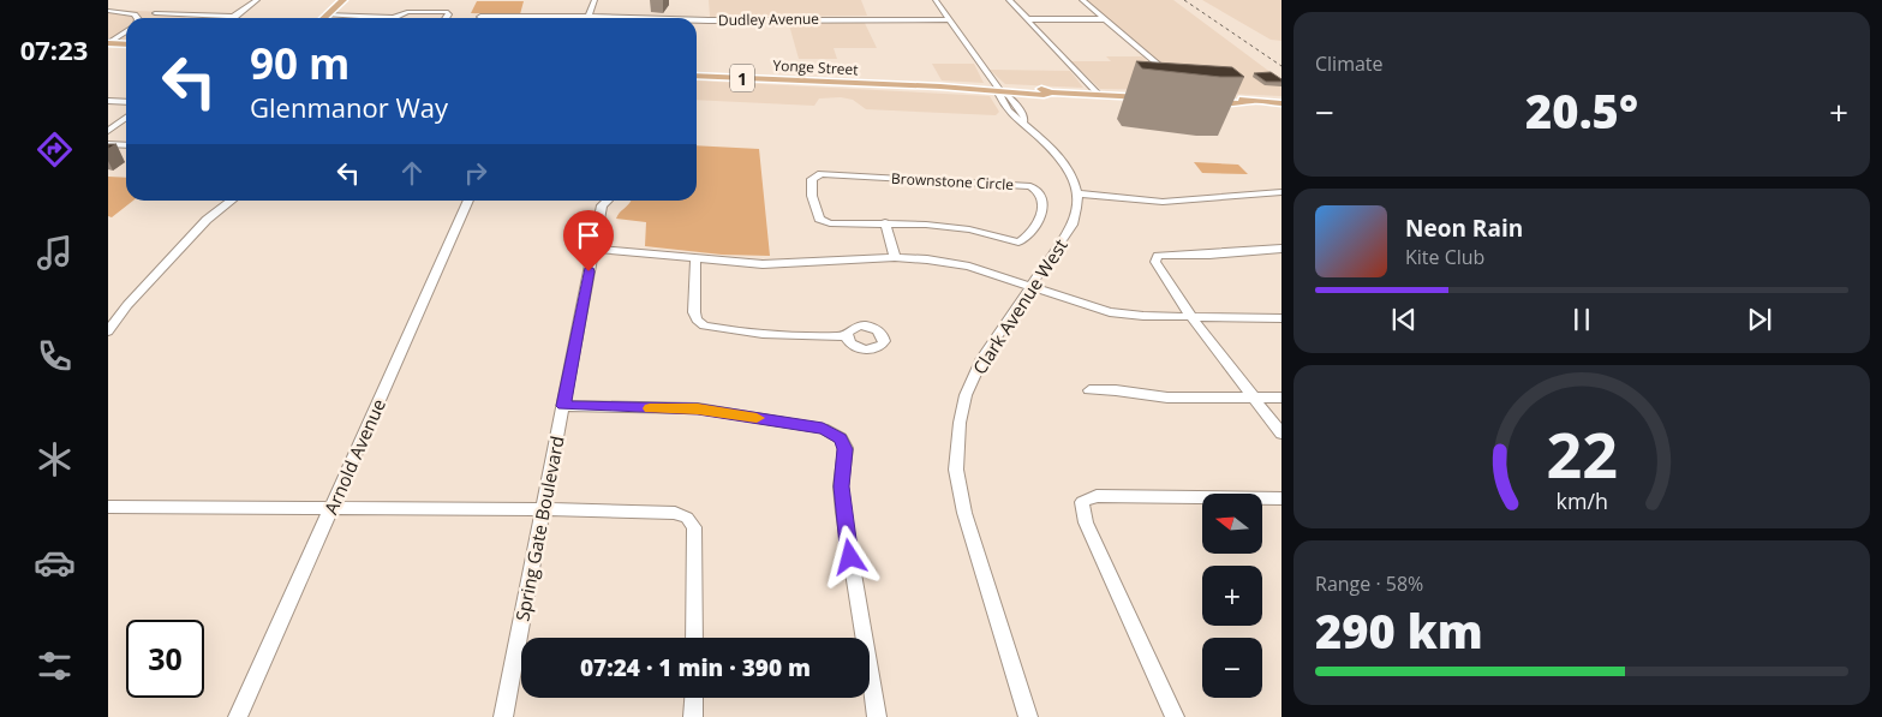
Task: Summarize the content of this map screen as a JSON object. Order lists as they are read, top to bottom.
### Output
{
  "streets": {
    "main road": ["Yonge Street", "1"],
    "street": [
      "Dudley Avenue",
      "Brownstone Circle",
      "Clark Avenue West",
      "Arnold Avenue",
      "Spring Gate Boulevard"
    ]
  },
  "north": "left",
  "page": {
    "tabs": "07:23",
    "tile": [
      "Climate",
      ["Range · 58%", "290 km"]
    ],
    "turn": ["90 m", "Glenmanor Way"],
    "heat": ["−", "20.5°", "+"],
    "song": ["Neon Rain", "Kite Club"],
    "map_buttons": ["+", "−"],
    "limit": "30",
    "trip": "07:24 · 1 min · 390 m",
    "gauge": ["22", "km/h"]
  }
}
